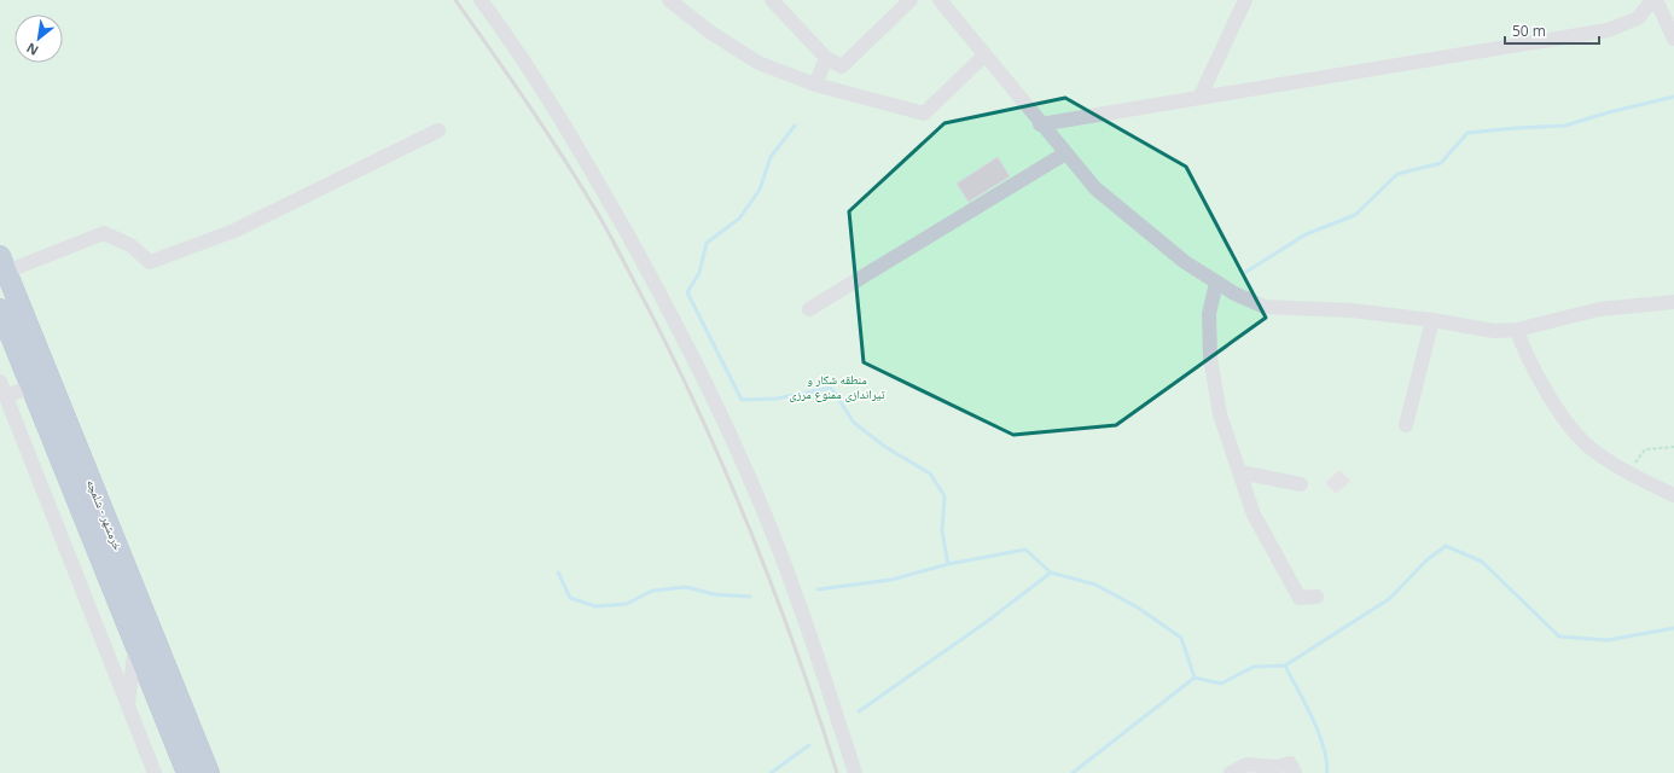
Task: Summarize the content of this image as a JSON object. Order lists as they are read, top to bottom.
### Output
{
  "streets": {
    "highway": ["خرمشهر - شلمچه"]
  },
  "parks": ["منطقه شکار و تیراندازی ممنوع مرزی"],
  "scale_bar": "50 m",
  "north": "bottom left"
}
